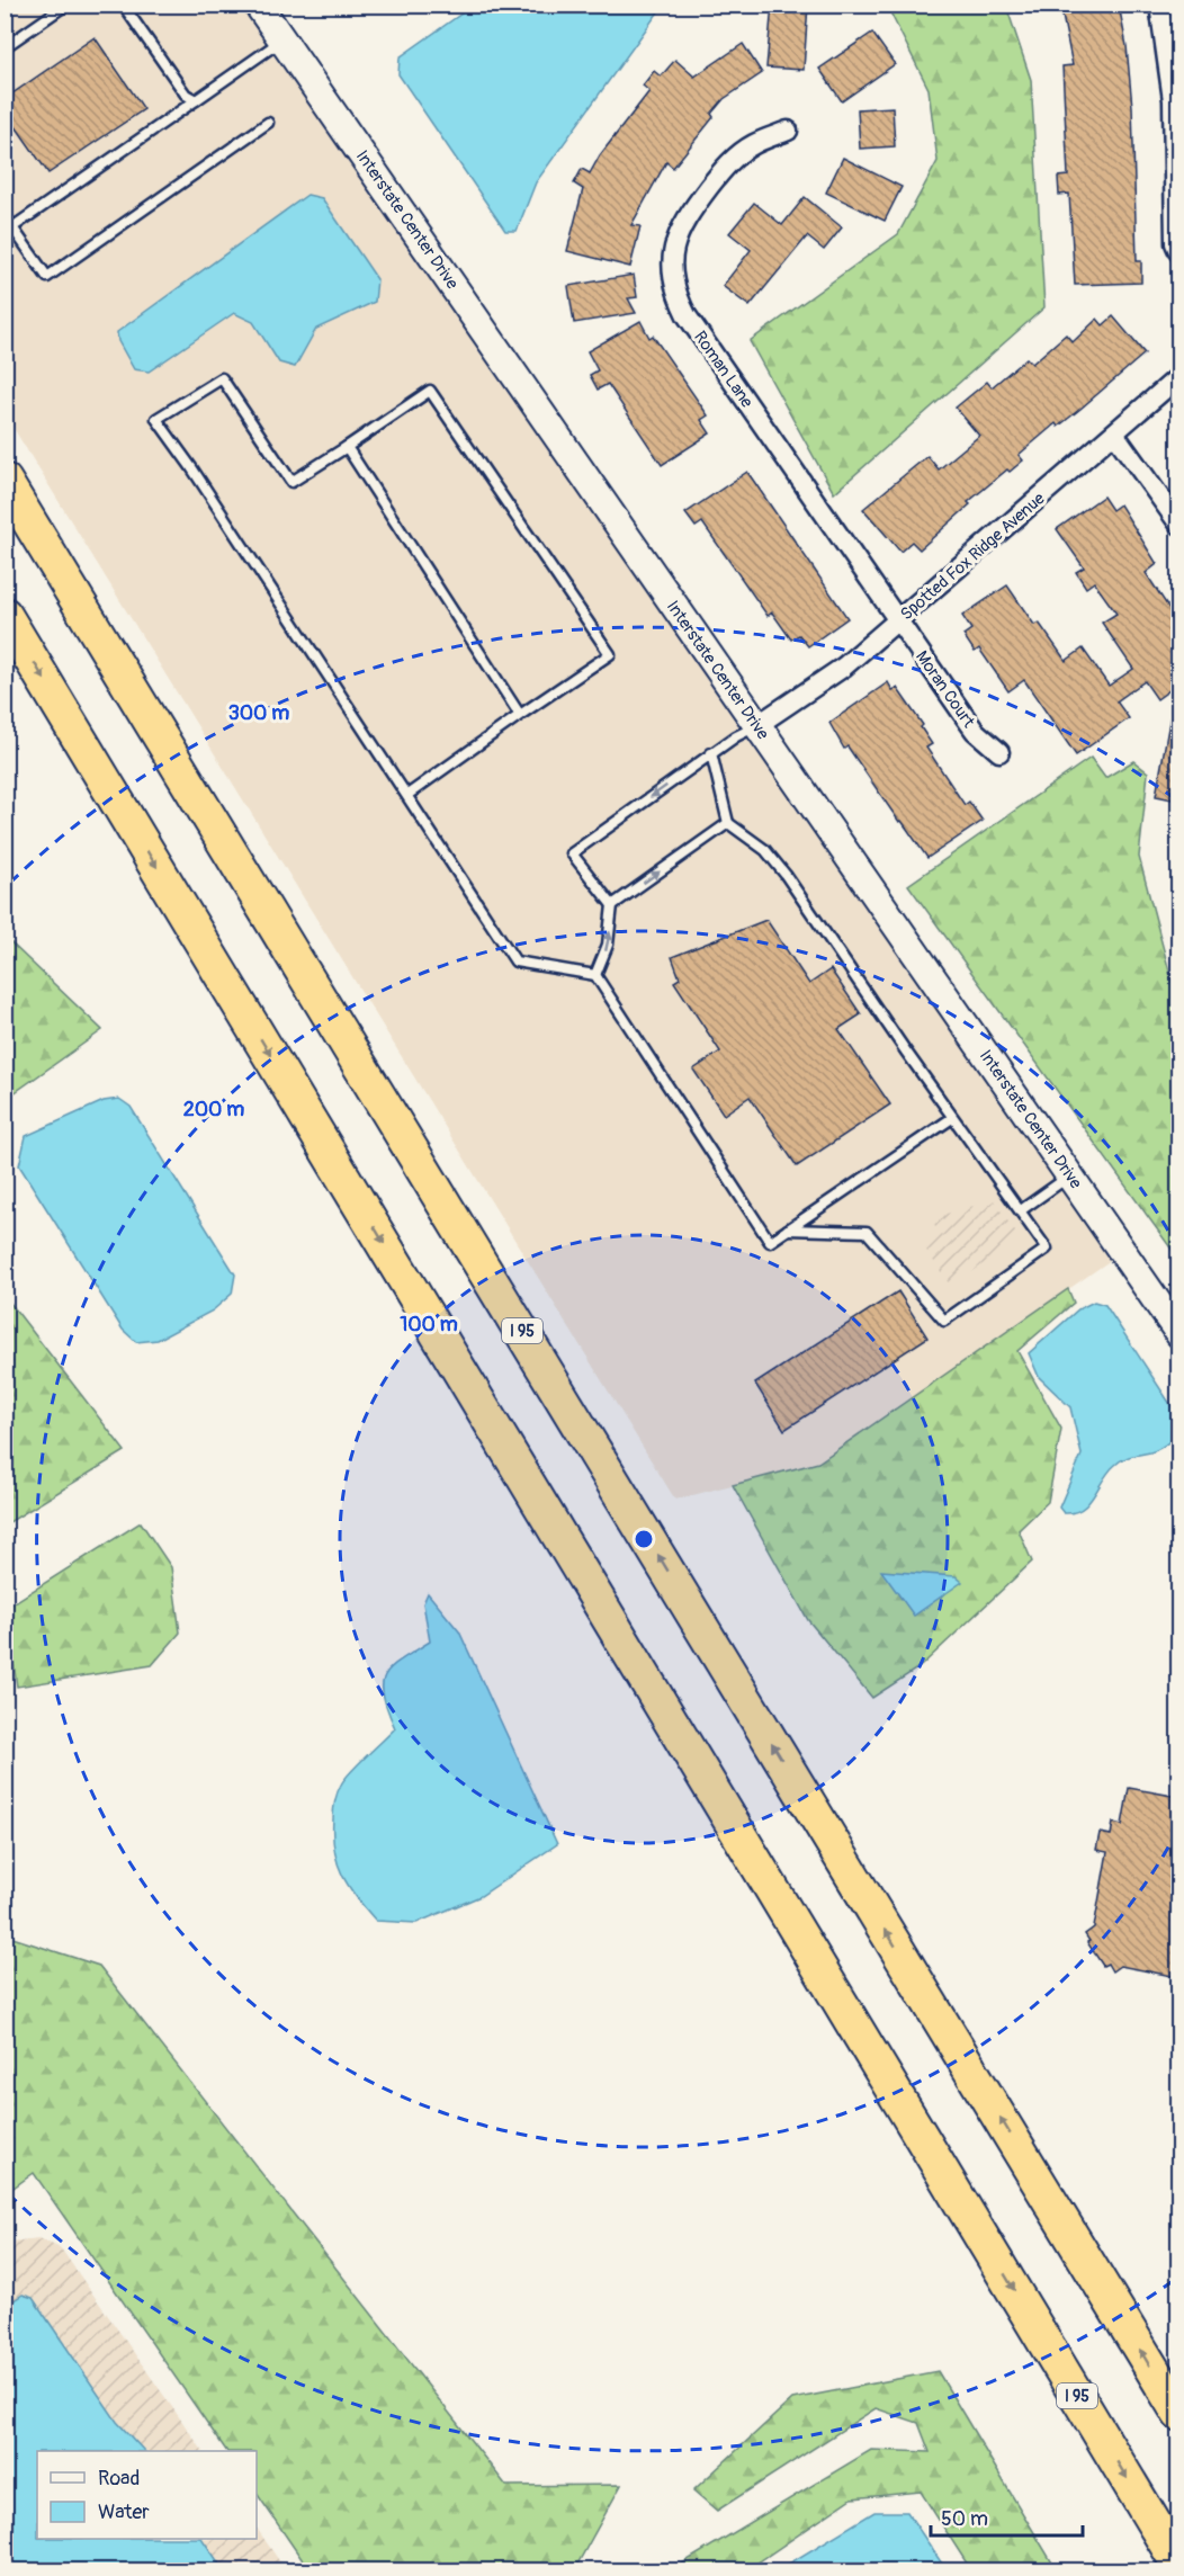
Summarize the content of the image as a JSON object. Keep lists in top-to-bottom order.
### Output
{
  "streets": {
    "highway": ["I 95"],
    "street": [
      "Interstate Center Drive",
      "Roman Lane",
      "Spotted Fox Ridge Avenue",
      "Moran Court"
    ]
  },
  "crossings": [
    ["Interstate Center Drive", "Spotted Fox Ridge Avenue"],
    ["Roman Lane", "Spotted Fox Ridge Avenue"],
    ["Roman Lane", "Moran Court"],
    ["Spotted Fox Ridge Avenue", "Moran Court"]
  ],
  "legend": ["Road", "Water"],
  "scale_bar": "50 m",
  "rings": ["300 m", "200 m", "100 m"]
}
